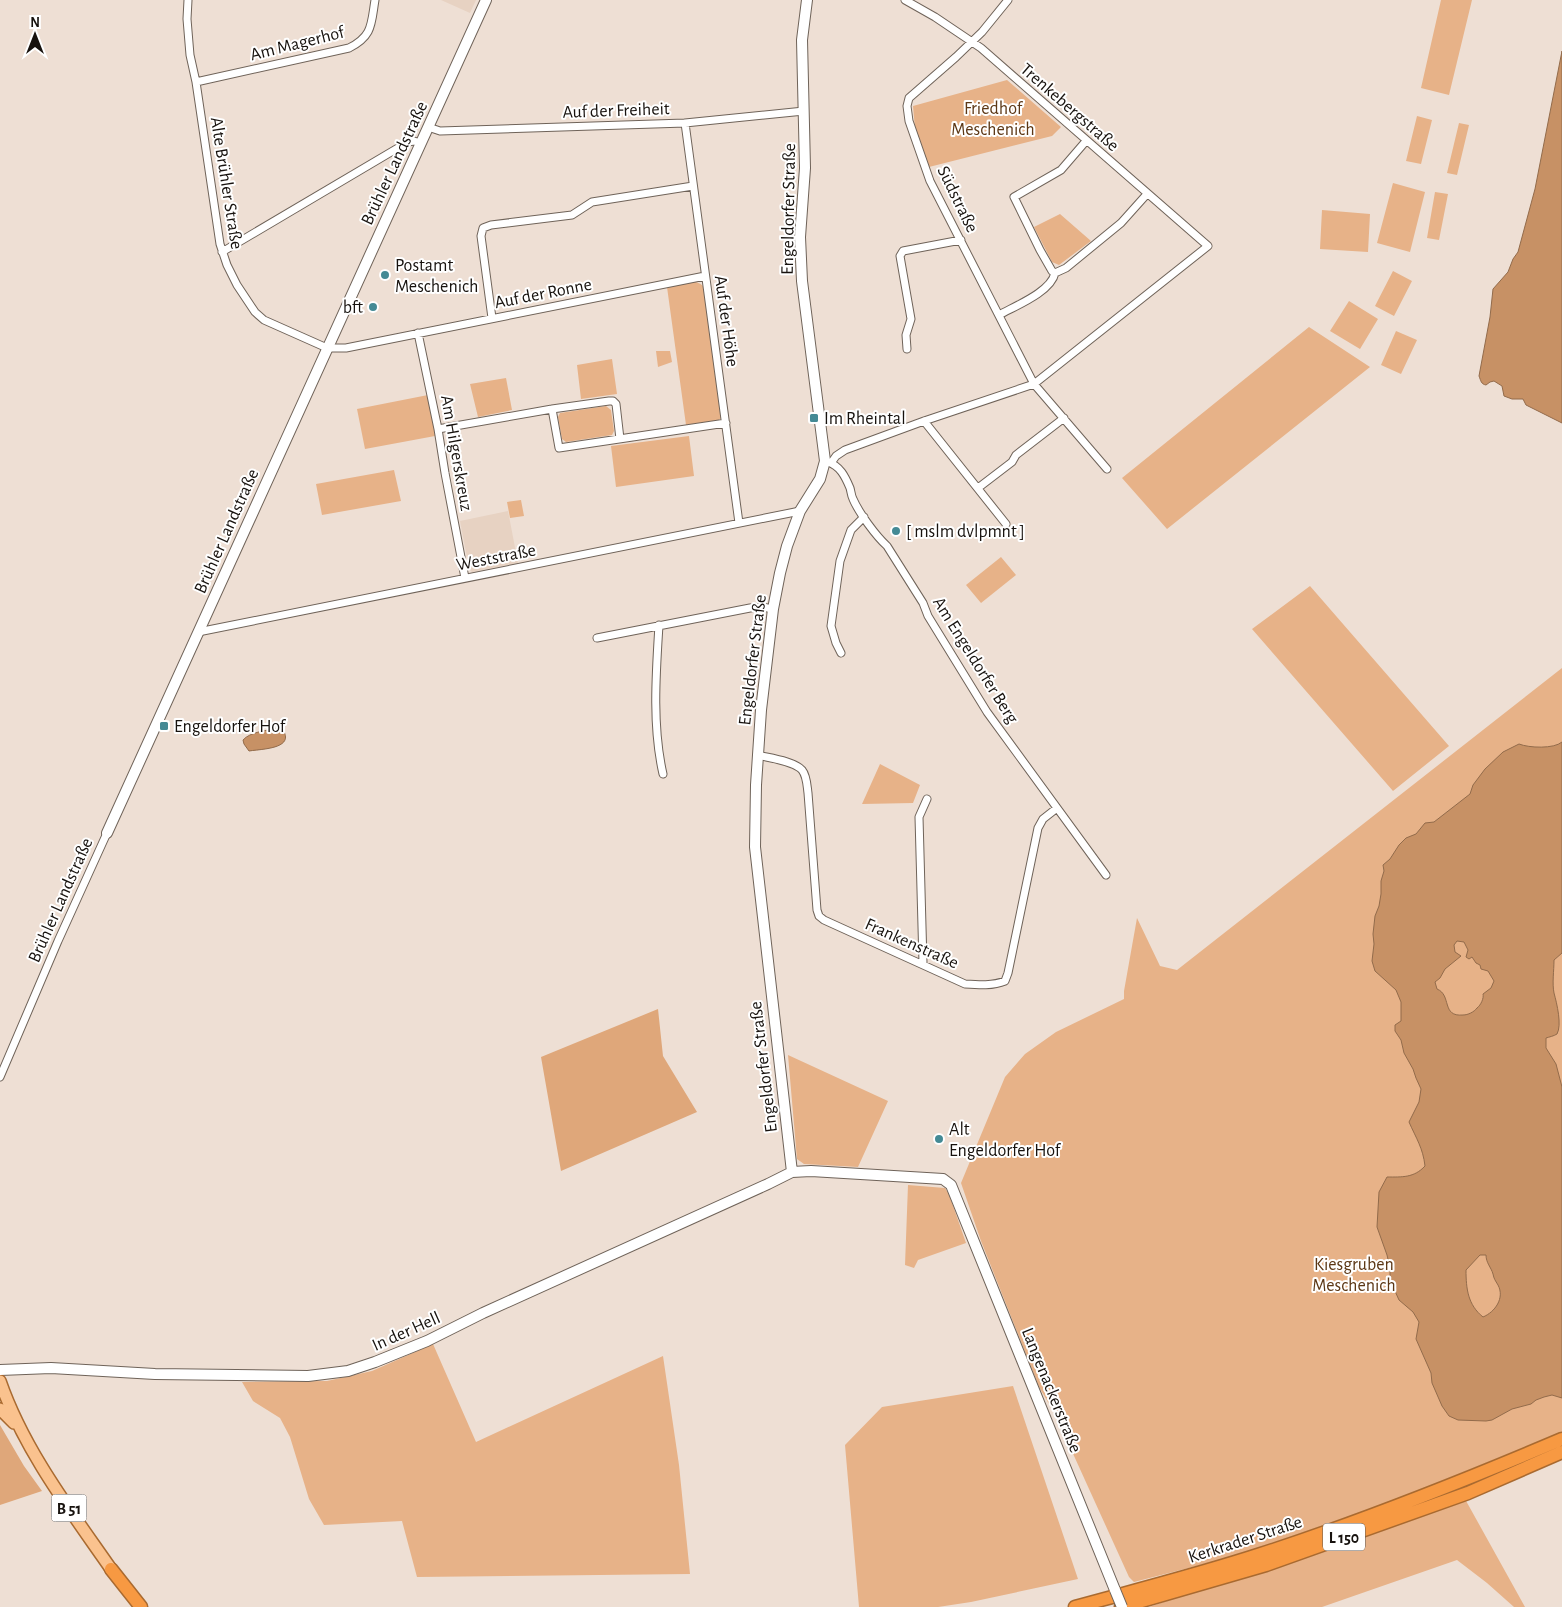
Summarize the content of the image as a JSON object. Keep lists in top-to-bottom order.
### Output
{
  "streets": {
    "highway": ["L 150", "Kerkrader Straße"],
    "main road": ["B 51"],
    "street": [
      "Am Magerhof",
      "Trenkebergstraße",
      "Auf der Freiheit",
      "Brühler Landstraße",
      "Alte Brühler Straße",
      "Südstraße",
      "Engeldorfer Straße",
      "Auf der Ronne",
      "Auf der Höhe",
      "Am Hilgerskreuz",
      "Weststraße",
      "Am Engeldorfer Berg",
      "Frankenstraße",
      "In der Hell",
      "Langenackerstraße"
    ]
  },
  "crossings": [
    ["Am Magerhof", "Alte Brühler Straße"],
    ["Trenkebergstraße", "Südstraße"],
    ["Auf der Freiheit", "Brühler Landstraße"],
    ["Auf der Freiheit", "Engeldorfer Straße"],
    ["Auf der Freiheit", "Auf der Höhe"],
    ["Brühler Landstraße", "Alte Brühler Straße"],
    ["Brühler Landstraße", "Auf der Ronne"],
    ["Brühler Landstraße", "Weststraße"],
    ["Alte Brühler Straße", "Auf der Ronne"],
    ["Engeldorfer Straße", "Weststraße"],
    ["Engeldorfer Straße", "Am Engeldorfer Berg"],
    ["Engeldorfer Straße", "Frankenstraße"],
    ["Engeldorfer Straße", "In der Hell"],
    ["Engeldorfer Straße", "Langenackerstraße"],
    ["Auf der Ronne", "Auf der Höhe"],
    ["Auf der Ronne", "Am Hilgerskreuz"],
    ["Auf der Höhe", "Weststraße"],
    ["Am Hilgerskreuz", "Weststraße"],
    ["Am Engeldorfer Berg", "Frankenstraße"],
    ["In der Hell", "Langenackerstraße"],
    ["Langenackerstraße", "Kerkrader Straße"]
  ],
  "parks": ["Friedhof Meschenich", "Kiesgruben Meschenich"],
  "places": {
    "other": [
      "Postamt Meschenich",
      "bft",
      "[ mslm dvlpmnt ]",
      "Alt Engeldorfer Hof"
    ],
    "transit": ["Im Rheintal", "Engeldorfer Hof"]
  },
  "north": "top"
}
